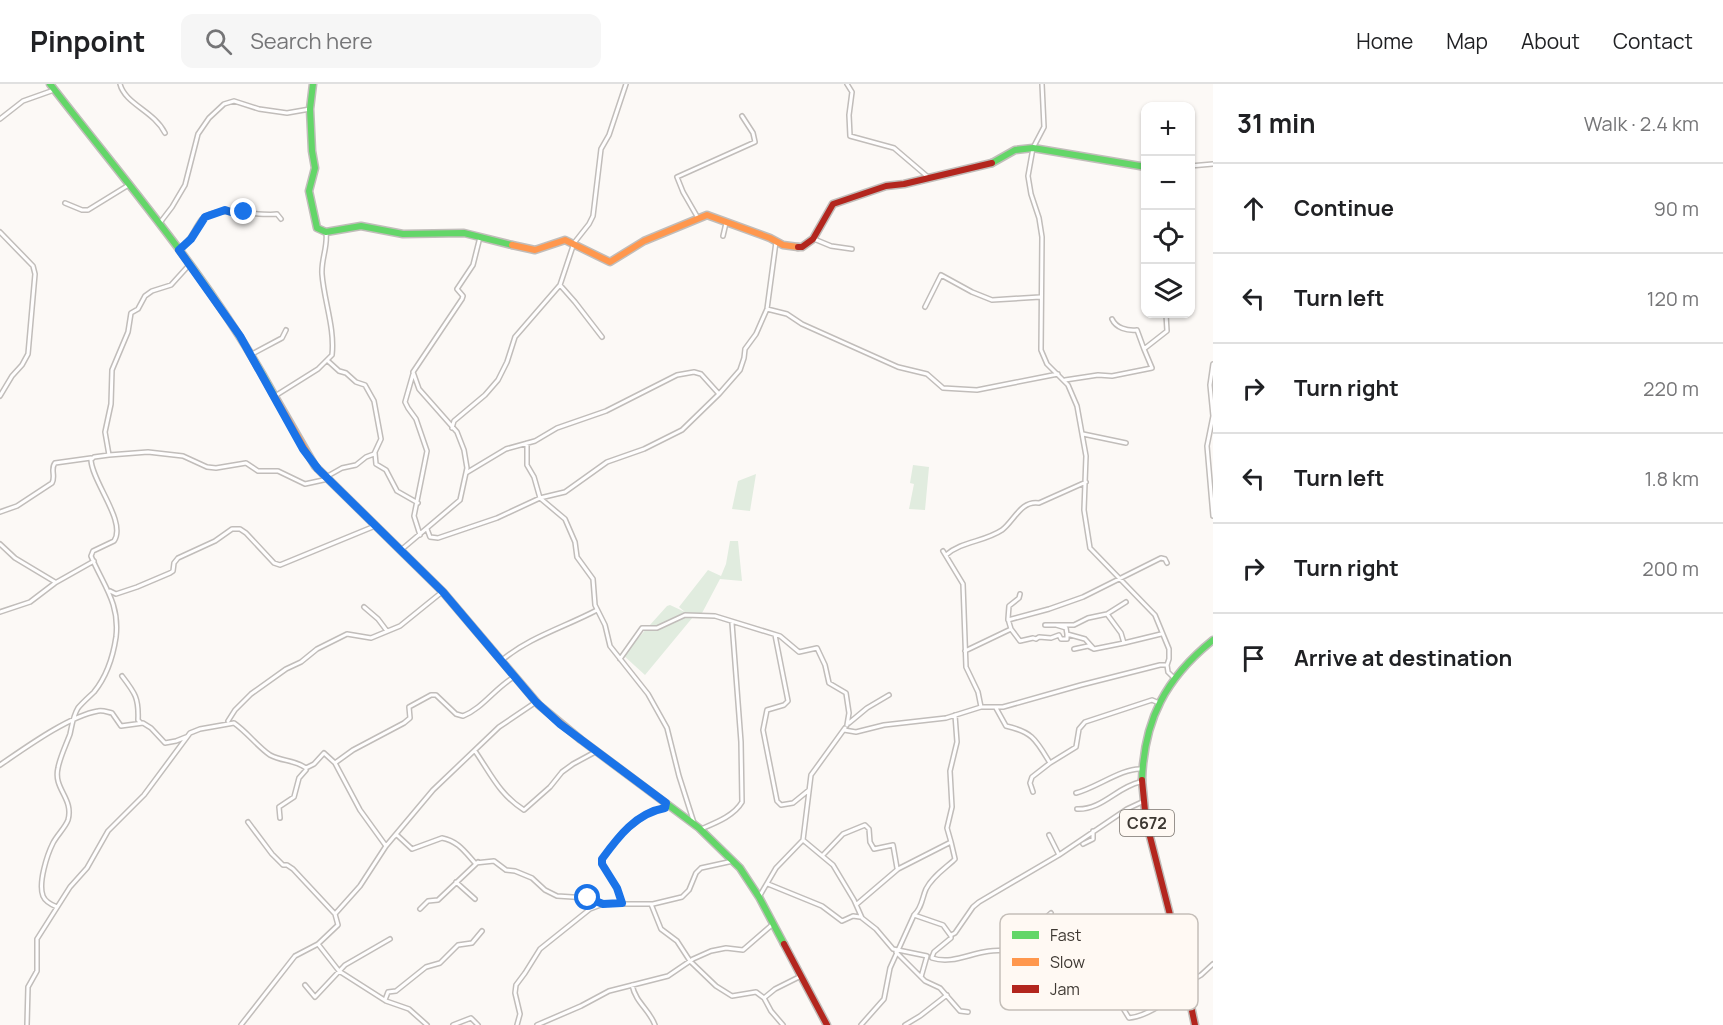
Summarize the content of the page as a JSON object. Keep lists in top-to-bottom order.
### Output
{
  "streets": {
    "street": ["C672"]
  },
  "legend": ["Fast", "Slow", "Jam"],
  "page": {
    "header": "Pinpoint",
    "search": "Search here",
    "nav": [
      "Home",
      "Map",
      "About",
      "Contact"
    ],
    "heading": ["31 min", "Walk · 2.4 km"],
    "map_buttons": ["+", "−"],
    "list": [
      ["Continue", "90 m"],
      ["Turn left", "120 m"],
      ["Turn right", "220 m"],
      ["Turn left", "1.8 km"],
      ["Turn right", "200 m"],
      "Arrive at destination"
    ]
  }
}
